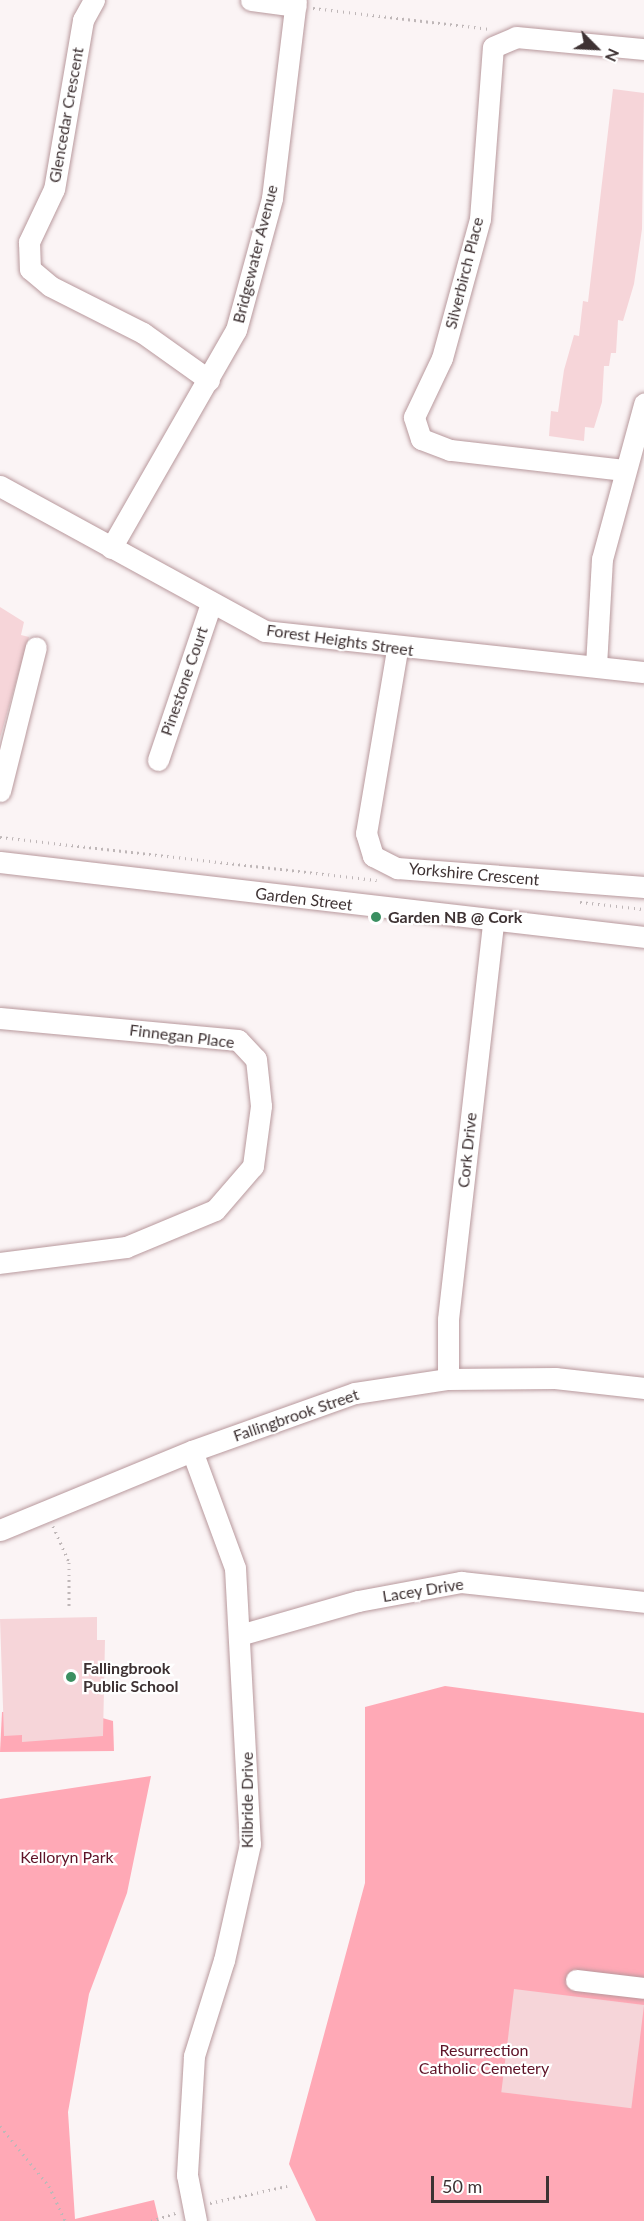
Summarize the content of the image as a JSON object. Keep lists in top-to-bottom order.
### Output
{
  "streets": {
    "street": [
      "Glencedar Crescent",
      "Bridgewater Avenue",
      "Silverbirch Place",
      "Forest Heights Street",
      "Pinestone Court",
      "Yorkshire Crescent",
      "Garden Street",
      "Finnegan Place",
      "Cork Drive",
      "Fallingbrook Street",
      "Lacey Drive",
      "Kilbride Drive"
    ]
  },
  "crossings": [
    ["Glencedar Crescent", "Bridgewater Avenue"],
    ["Bridgewater Avenue", "Forest Heights Street"],
    ["Forest Heights Street", "Pinestone Court"],
    ["Forest Heights Street", "Yorkshire Crescent"],
    ["Garden Street", "Cork Drive"],
    ["Cork Drive", "Fallingbrook Street"],
    ["Fallingbrook Street", "Kilbride Drive"],
    ["Lacey Drive", "Kilbride Drive"]
  ],
  "parks": ["Kelloryn Park", "Resurrection Catholic Cemetery"],
  "places": ["Garden NB @ Cork", "Fallingbrook Public School"],
  "scale_bar": "50 m",
  "north": "bottom right"
}
